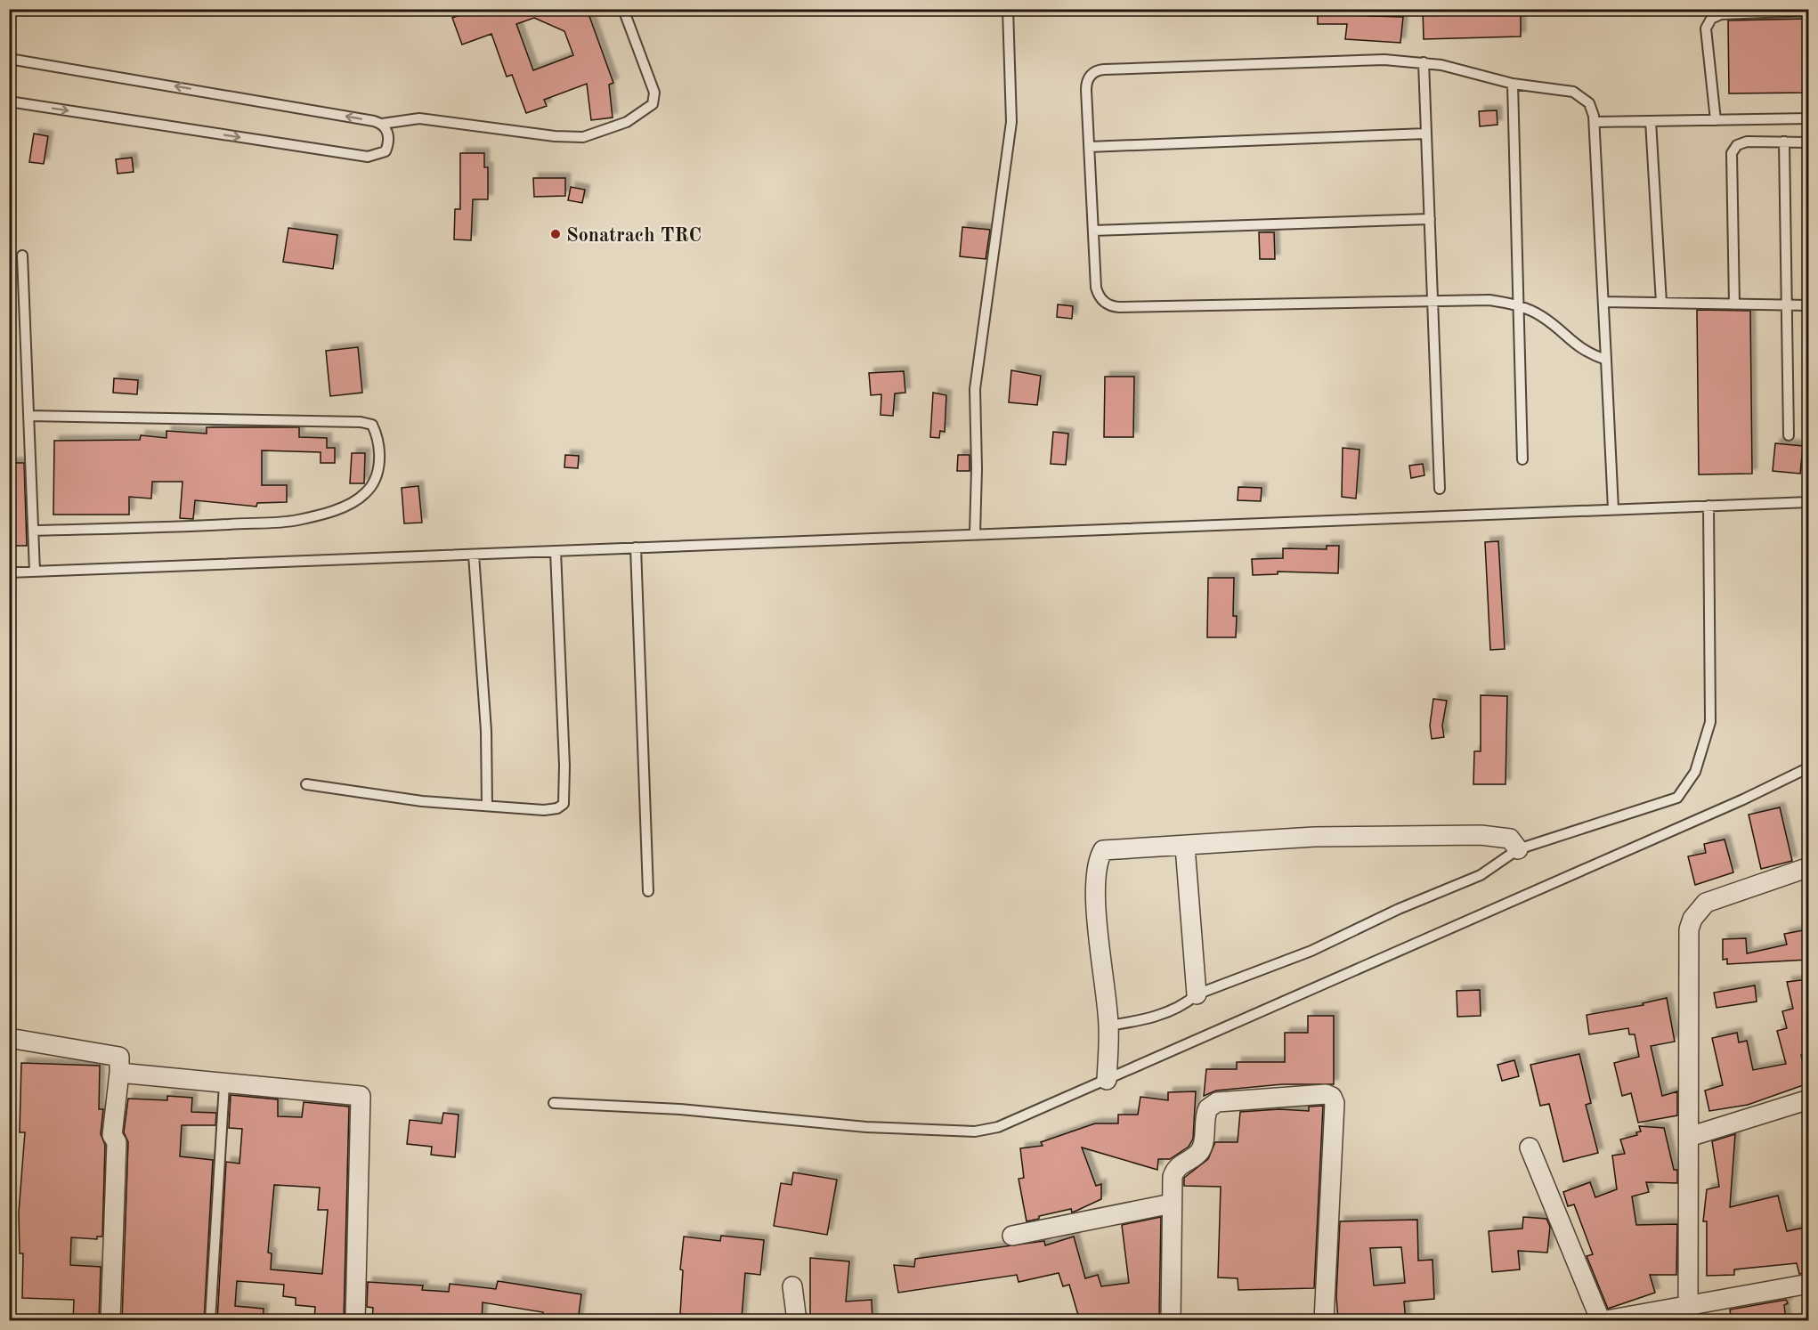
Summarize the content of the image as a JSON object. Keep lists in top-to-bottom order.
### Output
{
  "places": ["Sonatrach TRC"]
}
